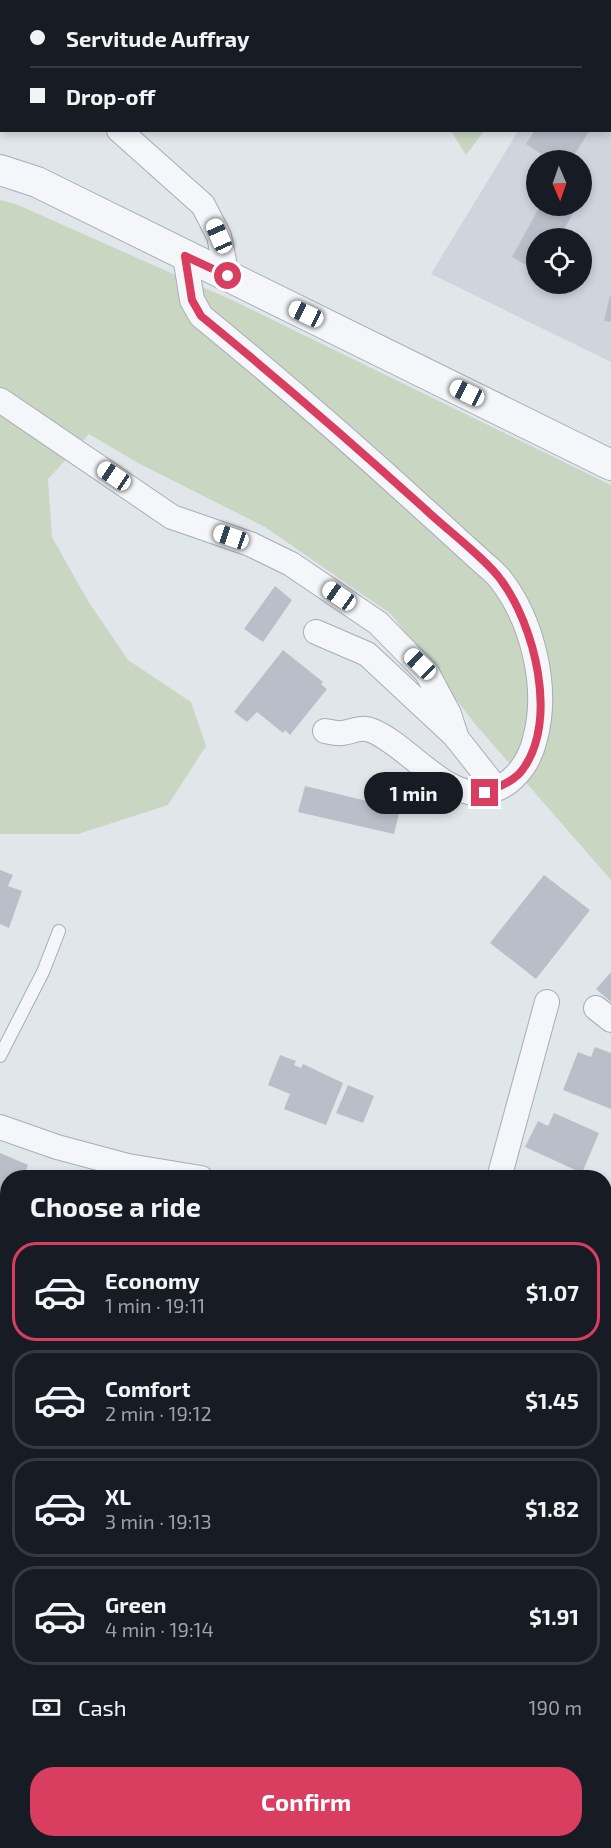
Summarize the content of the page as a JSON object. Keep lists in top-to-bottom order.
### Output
{
  "north": "bottom",
  "page": {
    "banner": ["Servitude Auffray", "Drop-off"],
    "bubble": "1 min",
    "heading": "Choose a ride",
    "list": [
      {
        "name": "Economy",
        "note": "1 min · 19:11",
        "value": "$1.07"
      },
      {
        "name": "Comfort",
        "note": "2 min · 19:12",
        "value": "$1.45"
      },
      {
        "name": "XL",
        "note": "3 min · 19:13",
        "value": "$1.82"
      },
      {
        "name": "Green",
        "note": "4 min · 19:14",
        "value": "$1.91"
      }
    ],
    "pay": ["Cash", "190 m"],
    "buttons": "Confirm"
  }
}
